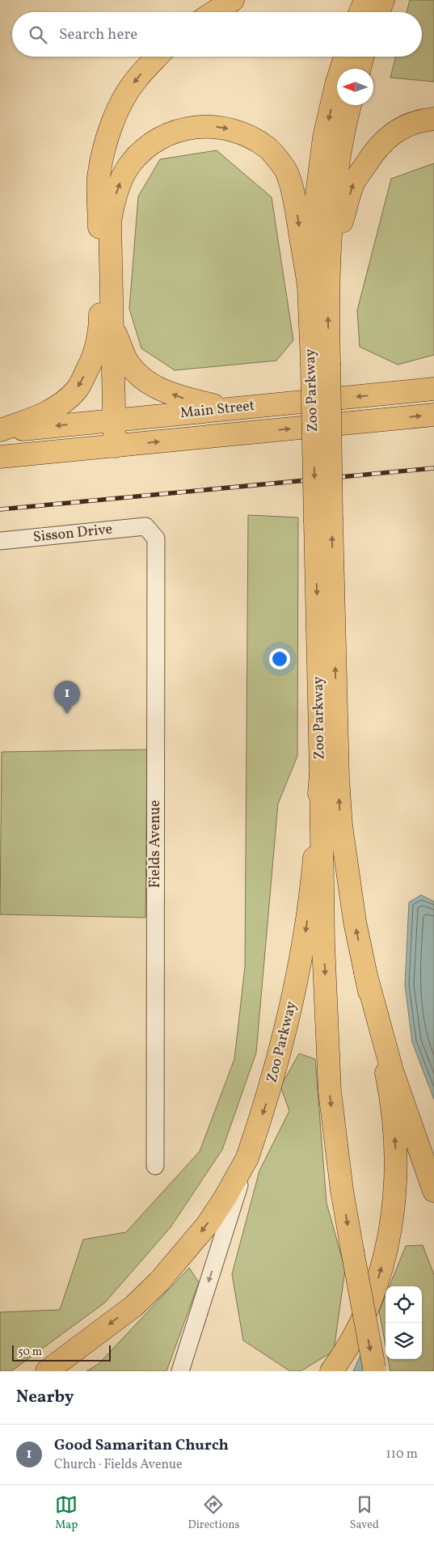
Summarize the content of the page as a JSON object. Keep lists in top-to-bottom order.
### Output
{
  "streets": {
    "main road": ["Zoo Parkway", "Main Street"],
    "street": ["Sisson Drive", "Fields Avenue"]
  },
  "crossings": [
    ["Sisson Drive", "Fields Avenue"]
  ],
  "scale_bar": "50 m",
  "north": "left",
  "page": {
    "search": "Search here",
    "pins": "1",
    "scale": "50 m",
    "heading": "Nearby",
    "list": [
      {
        "mark": "1",
        "name": "Good Samaritan Church",
        "note": "Church · Fields Avenue",
        "value": "110 m"
      }
    ],
    "nav": ["Map", "Directions", "Saved"]
  }
}
